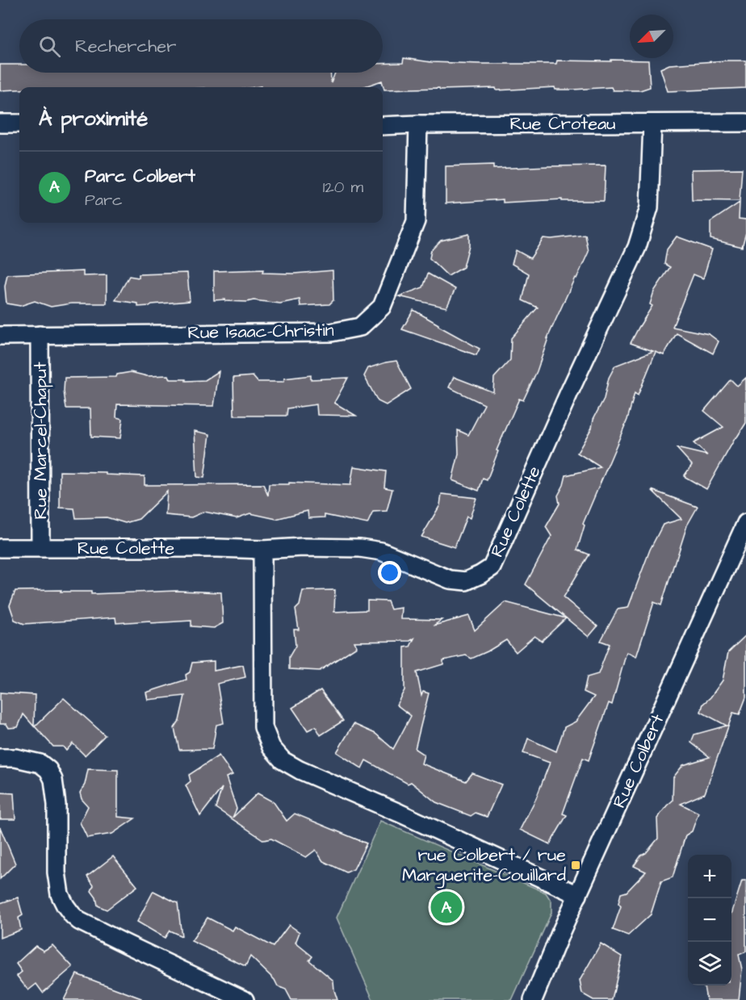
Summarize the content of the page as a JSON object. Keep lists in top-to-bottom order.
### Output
{
  "streets": {
    "street": [
      "Rue Croteau",
      "Rue Isaac-Christin",
      "Rue Marcel-Chaput",
      "Rue Colette",
      "Rue Colbert"
    ]
  },
  "crossings": [
    ["Rue Croteau", "Rue Isaac-Christin"],
    ["Rue Croteau", "Rue Colette"],
    ["Rue Isaac-Christin", "Rue Marcel-Chaput"],
    ["Rue Marcel-Chaput", "Rue Colette"]
  ],
  "places": {
    "transit": ["rue Colbert / rue Marguerite-Couillard"]
  },
  "north": "bottom left",
  "page": {
    "search": "Rechercher",
    "heading": "À proximité",
    "list": [
      {
        "mark": "A",
        "name": "Parc Colbert",
        "note": "Parc",
        "value": "120 m"
      }
    ],
    "map_buttons": ["+", "−"],
    "pins": "A"
  }
}
